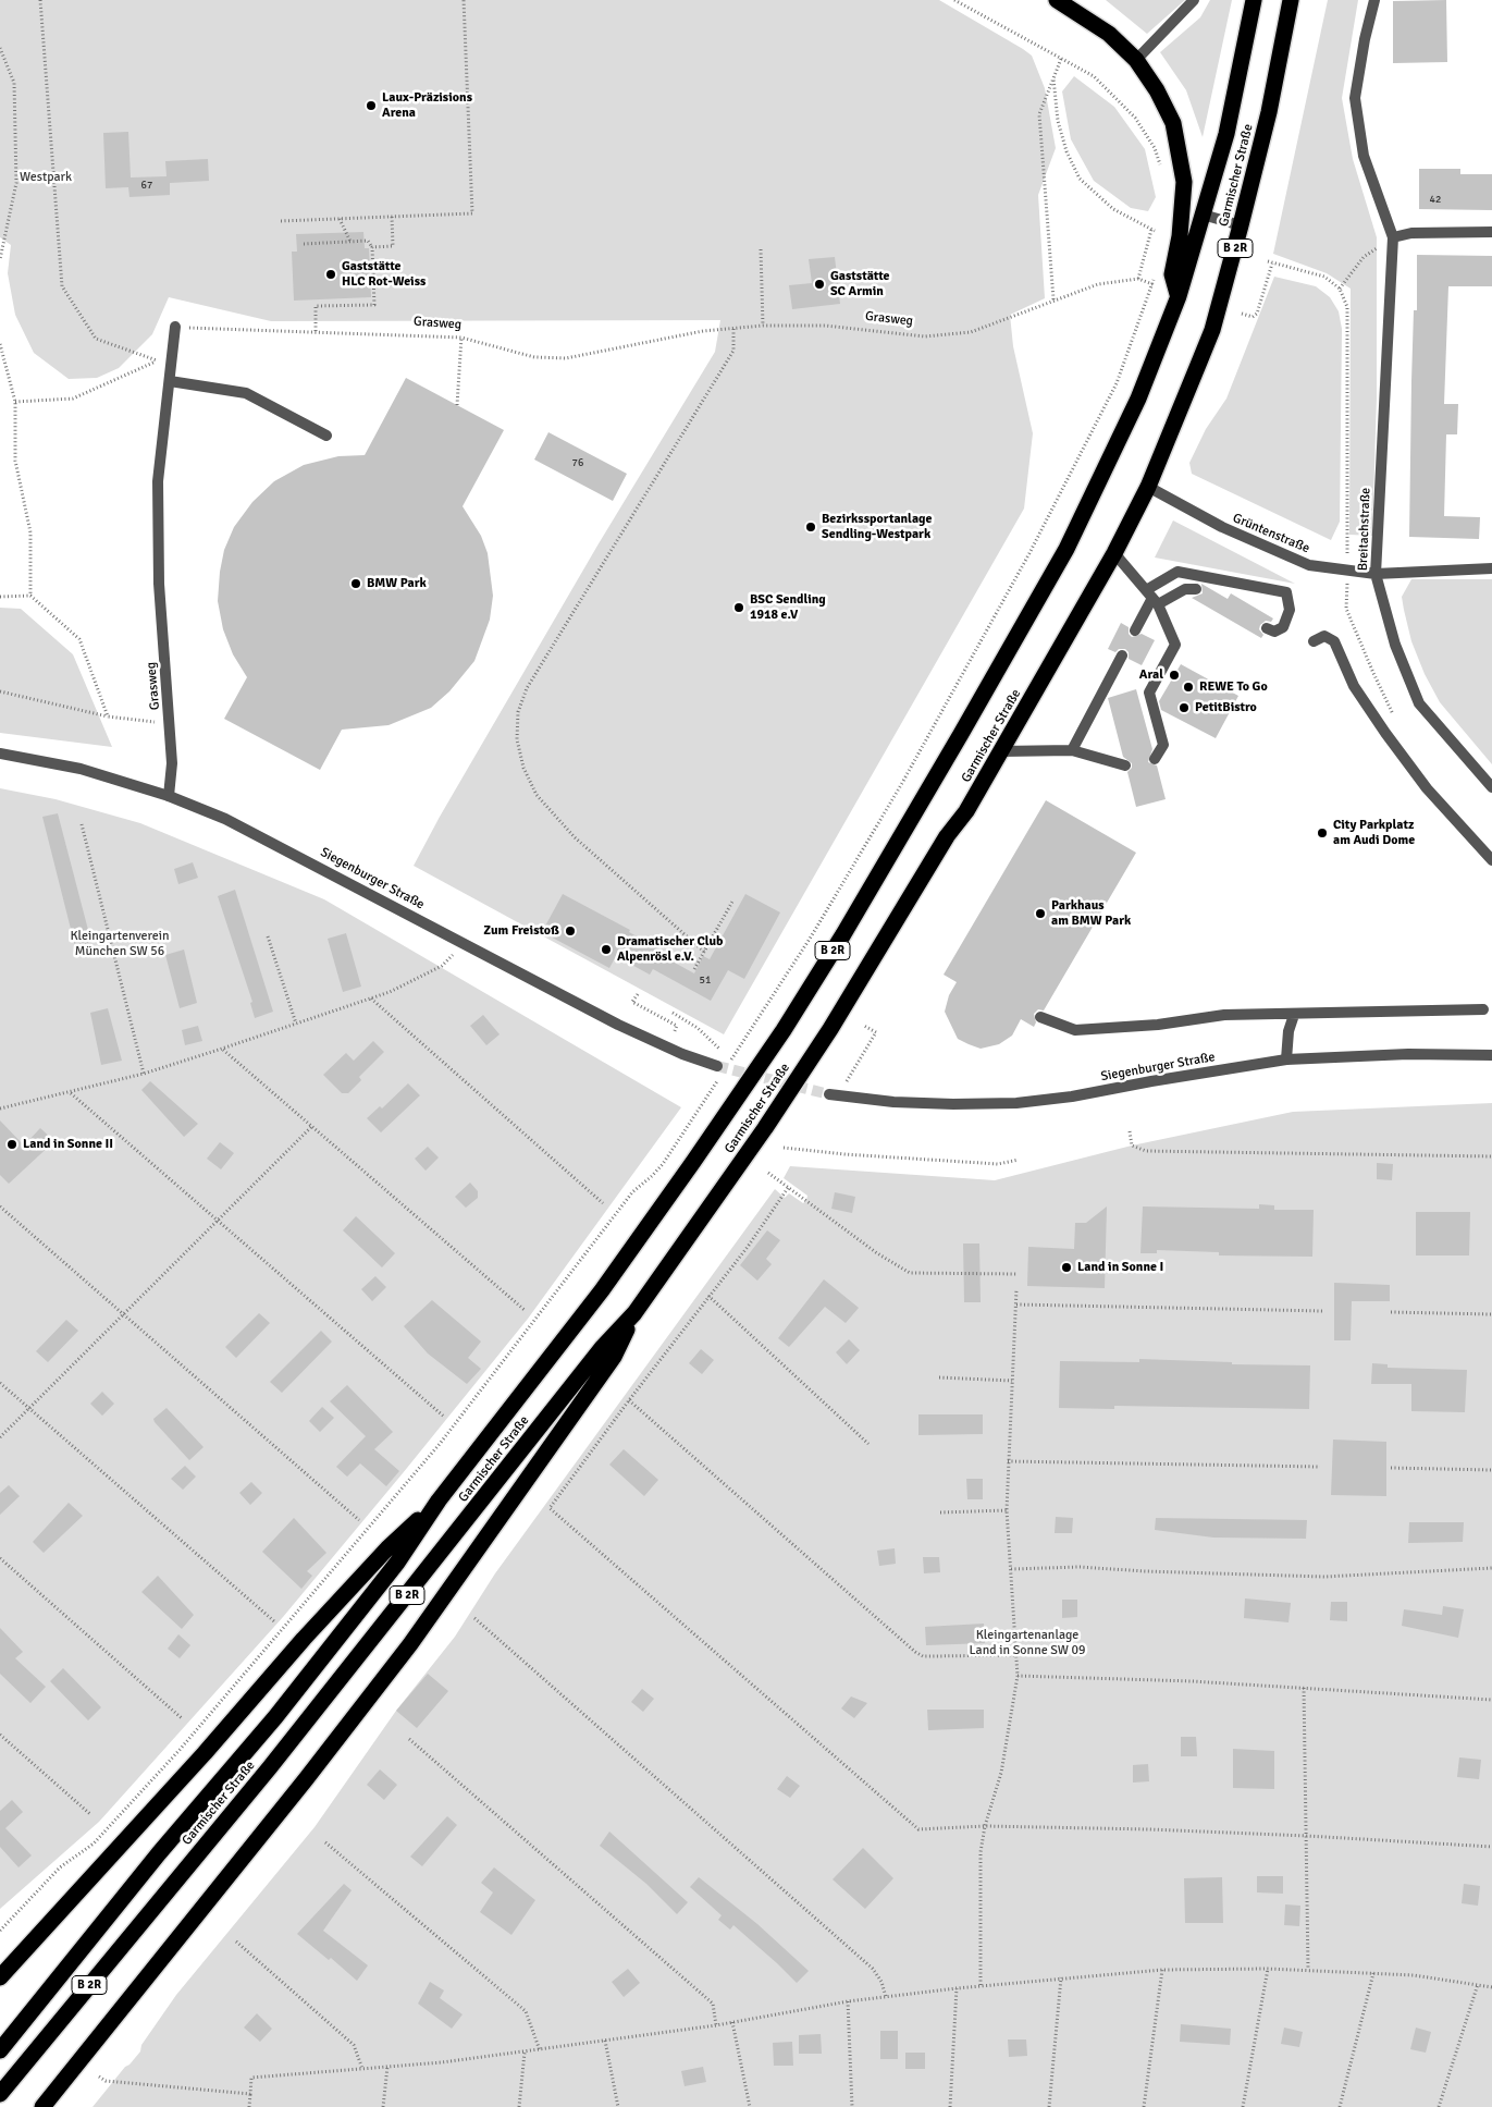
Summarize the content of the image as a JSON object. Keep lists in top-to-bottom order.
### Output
{
  "streets": {
    "highway": ["Garmischer Straße", "B 2R"],
    "street": [
      "Grasweg",
      "Breitachstraße",
      "Grüntenstraße",
      "Siegenburger Straße"
    ]
  },
  "crossings": [
    ["Garmischer Straße", "Grüntenstraße"],
    ["Grasweg", "Siegenburger Straße"],
    ["Breitachstraße", "Grüntenstraße"]
  ],
  "parks": ["Westpark", "Kleingartenverein München SW 56", "Kleingartenanlage Land in Sonne SW 09"],
  "places": [
    "Laux-Präzisions Arena",
    "Gaststätte HLC Rot-Weiss",
    "Gaststätte SC Armin",
    "Bezirkssportanlage Sendling-Westpark",
    "BMW Park",
    "BSC Sendling 1918 e.V",
    "Aral",
    "REWE To Go",
    "PetitBistro",
    "City Parkplatz am Audi Dome",
    "Parkhaus am BMW Park",
    "Zum Freistoß",
    "Dramatischer Club Alpenrösl e.V.",
    "Land in Sonne II",
    "Land in Sonne I"
  ],
  "house_numbers": [
    "67",
    "42",
    "76",
    "51"
  ]
}
